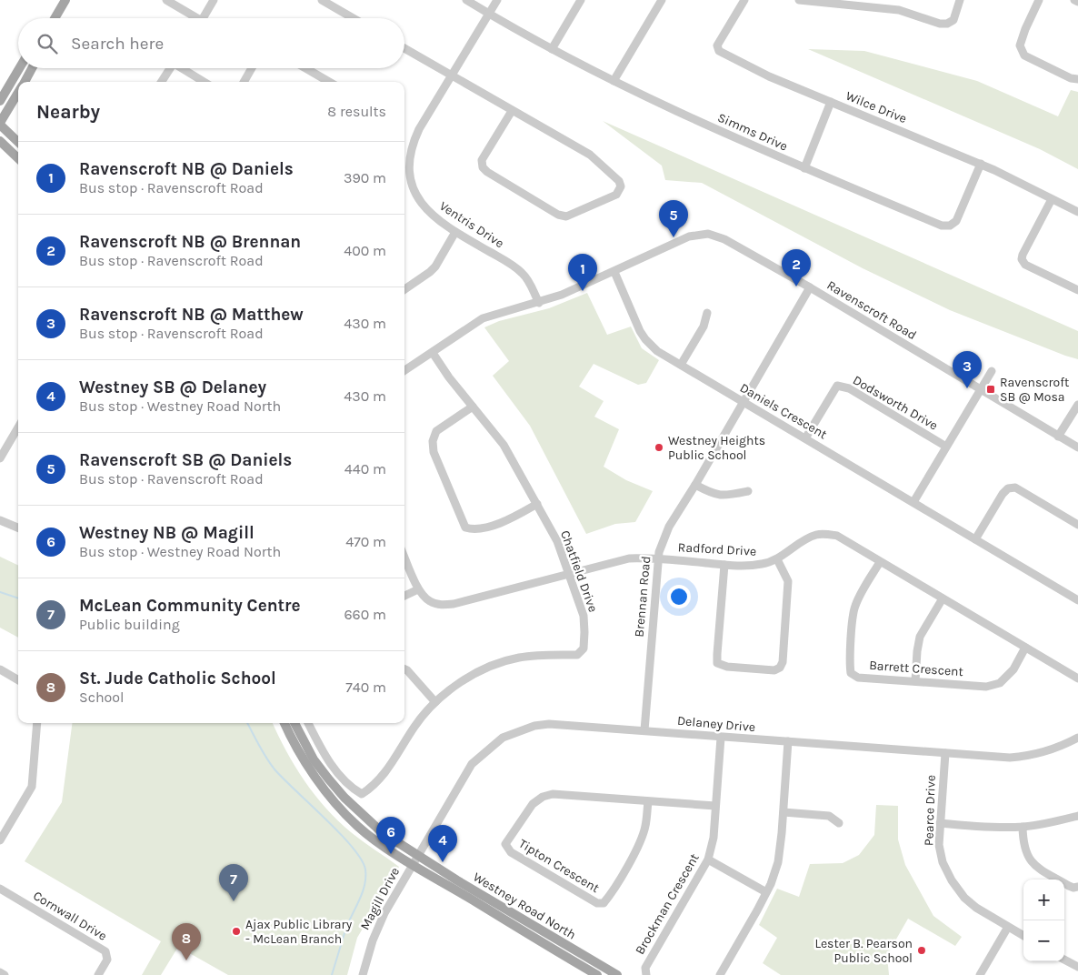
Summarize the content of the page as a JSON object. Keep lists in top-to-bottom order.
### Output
{
  "streets": {
    "main road": ["Westney Road North"],
    "street": [
      "Wilce Drive",
      "Simms Drive",
      "Ventris Drive",
      "Ravenscroft Road",
      "Dodsworth Drive",
      "Daniels Crescent",
      "Radford Drive",
      "Chatfield Drive",
      "Brennan Road",
      "Barrett Crescent",
      "Delaney Drive",
      "Pearce Drive",
      "Tipton Crescent",
      "Magill Drive",
      "Brockman Crescent",
      "Cornwall Drive"
    ]
  },
  "crossings": [
    ["Wilce Drive", "Simms Drive"],
    ["Simms Drive", "Ventris Drive"],
    ["Ventris Drive", "Ravenscroft Road"],
    ["Ravenscroft Road", "Daniels Crescent"],
    ["Ravenscroft Road", "Chatfield Drive"],
    ["Ravenscroft Road", "Brennan Road"],
    ["Dodsworth Drive", "Daniels Crescent"],
    ["Daniels Crescent", "Brennan Road"],
    ["Radford Drive", "Chatfield Drive"],
    ["Radford Drive", "Brennan Road"],
    ["Radford Drive", "Barrett Crescent"],
    ["Brennan Road", "Delaney Drive"],
    ["Delaney Drive", "Pearce Drive"],
    ["Delaney Drive", "Magill Drive"],
    ["Delaney Drive", "Brockman Crescent"],
    ["Delaney Drive", "Westney Road North"],
    ["Tipton Crescent", "Brockman Crescent"],
    ["Magill Drive", "Westney Road North"]
  ],
  "places": {
    "transit": ["Ravenscroft SB @ Mosa"],
    "other": ["Westney Heights Public School", "Ajax Public Library - McLean Branch", "Lester B. Pearson Public School"]
  },
  "page": {
    "search": "Search here",
    "heading": ["Nearby", "8 results"],
    "list": [
      {
        "mark": "1",
        "name": "Ravenscroft NB @ Daniels",
        "note": "Bus stop · Ravenscroft Road",
        "value": "390 m"
      },
      {
        "mark": "2",
        "name": "Ravenscroft NB @ Brennan",
        "note": "Bus stop · Ravenscroft Road",
        "value": "400 m"
      },
      {
        "mark": "3",
        "name": "Ravenscroft NB @ Matthew",
        "note": "Bus stop · Ravenscroft Road",
        "value": "430 m"
      },
      {
        "mark": "4",
        "name": "Westney SB @ Delaney",
        "note": "Bus stop · Westney Road North",
        "value": "430 m"
      },
      {
        "mark": "5",
        "name": "Ravenscroft SB @ Daniels",
        "note": "Bus stop · Ravenscroft Road",
        "value": "440 m"
      },
      {
        "mark": "6",
        "name": "Westney NB @ Magill",
        "note": "Bus stop · Westney Road North",
        "value": "470 m"
      },
      {
        "mark": "7",
        "name": "McLean Community Centre",
        "note": "Public building",
        "value": "660 m"
      },
      {
        "mark": "8",
        "name": "St. Jude Catholic School",
        "note": "School",
        "value": "740 m"
      }
    ],
    "pins": [
      "5",
      "2",
      "1",
      "3",
      "6",
      "4",
      "7",
      "8"
    ],
    "map_buttons": ["+", "−"]
  }
}
